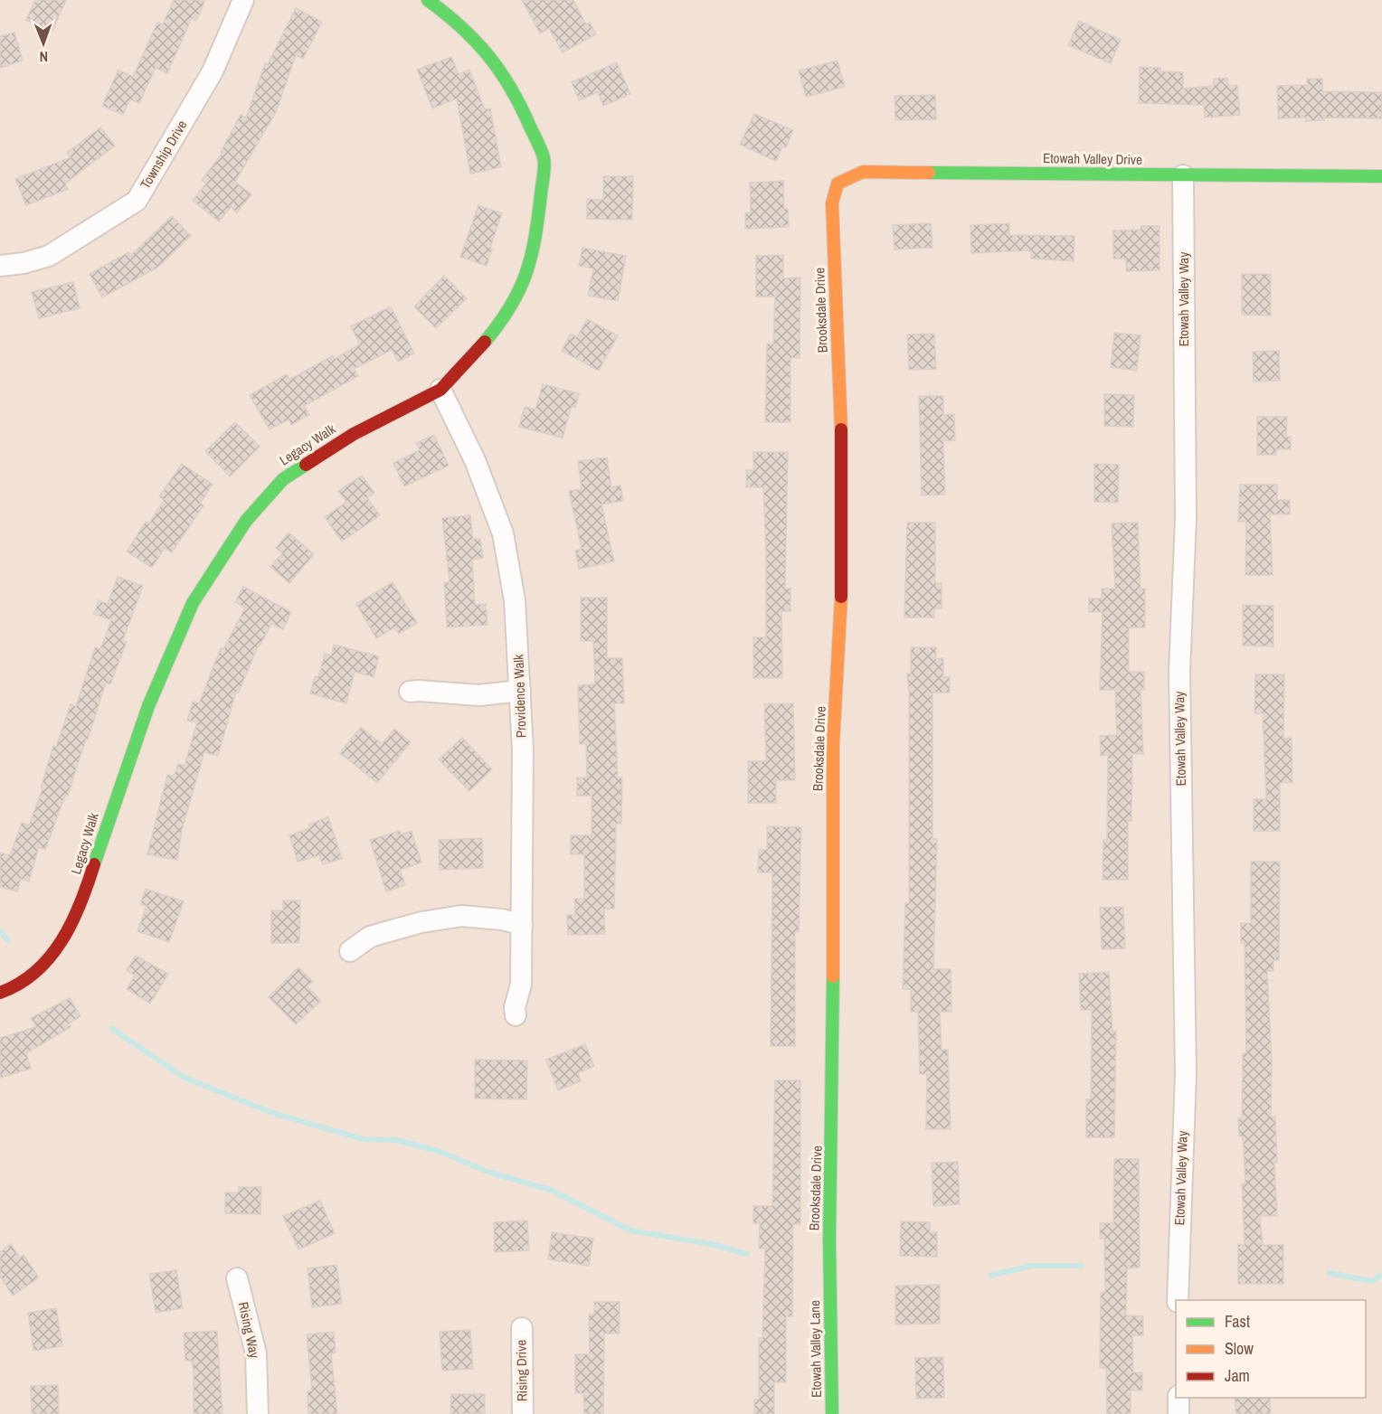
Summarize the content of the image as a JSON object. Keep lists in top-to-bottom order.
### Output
{
  "streets": {
    "street": [
      "Township Drive",
      "Etowah Valley Drive",
      "Etowah Valley Way",
      "Brooksdale Drive",
      "Legacy Walk",
      "Providence Walk",
      "Rising Way",
      "Etowah Valley Lane",
      "Rising Drive"
    ]
  },
  "crossings": [
    ["Etowah Valley Drive", "Etowah Valley Way"],
    ["Etowah Valley Drive", "Brooksdale Drive"],
    ["Brooksdale Drive", "Etowah Valley Lane"],
    ["Legacy Walk", "Providence Walk"]
  ],
  "legend": ["Fast", "Slow", "Jam"],
  "north": "bottom"
}
